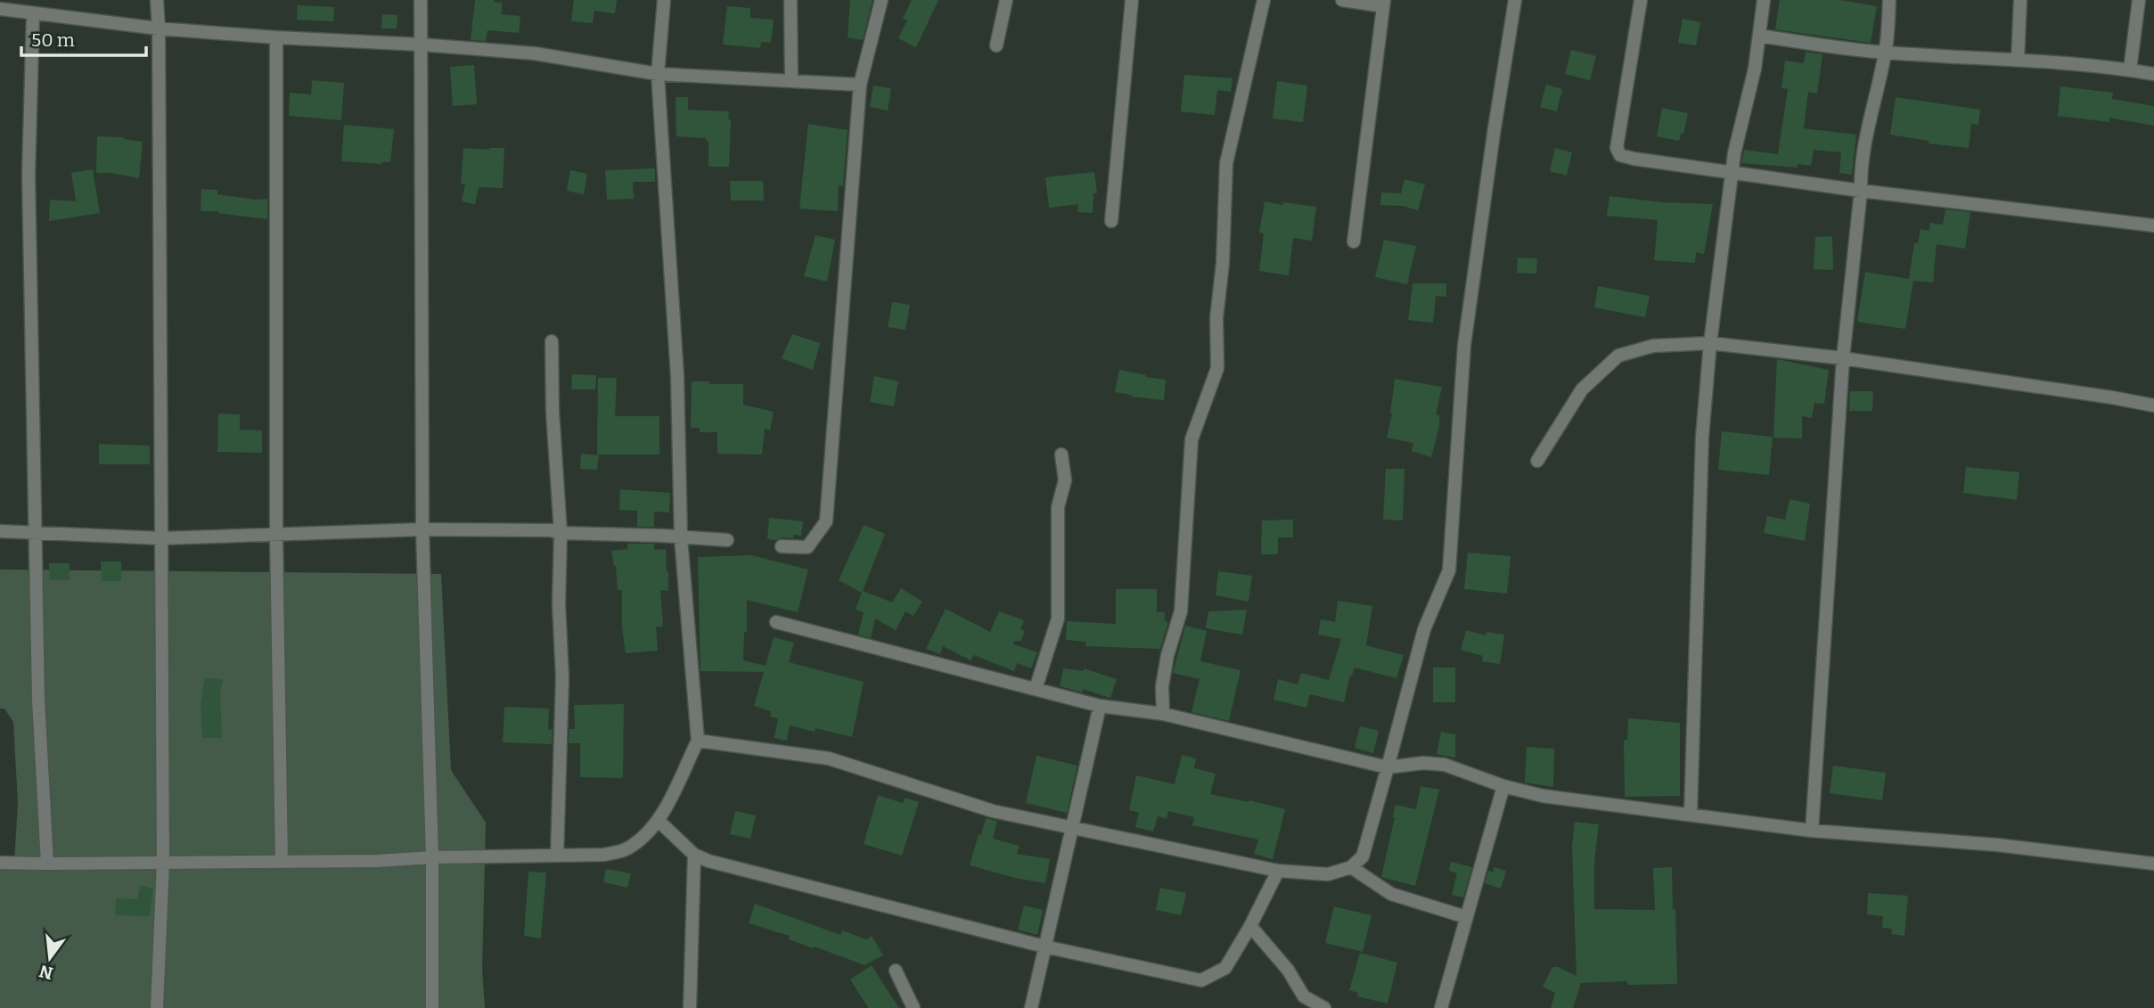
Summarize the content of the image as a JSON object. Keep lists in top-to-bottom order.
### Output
{
  "scale_bar": "50 m",
  "north": "bottom"
}
